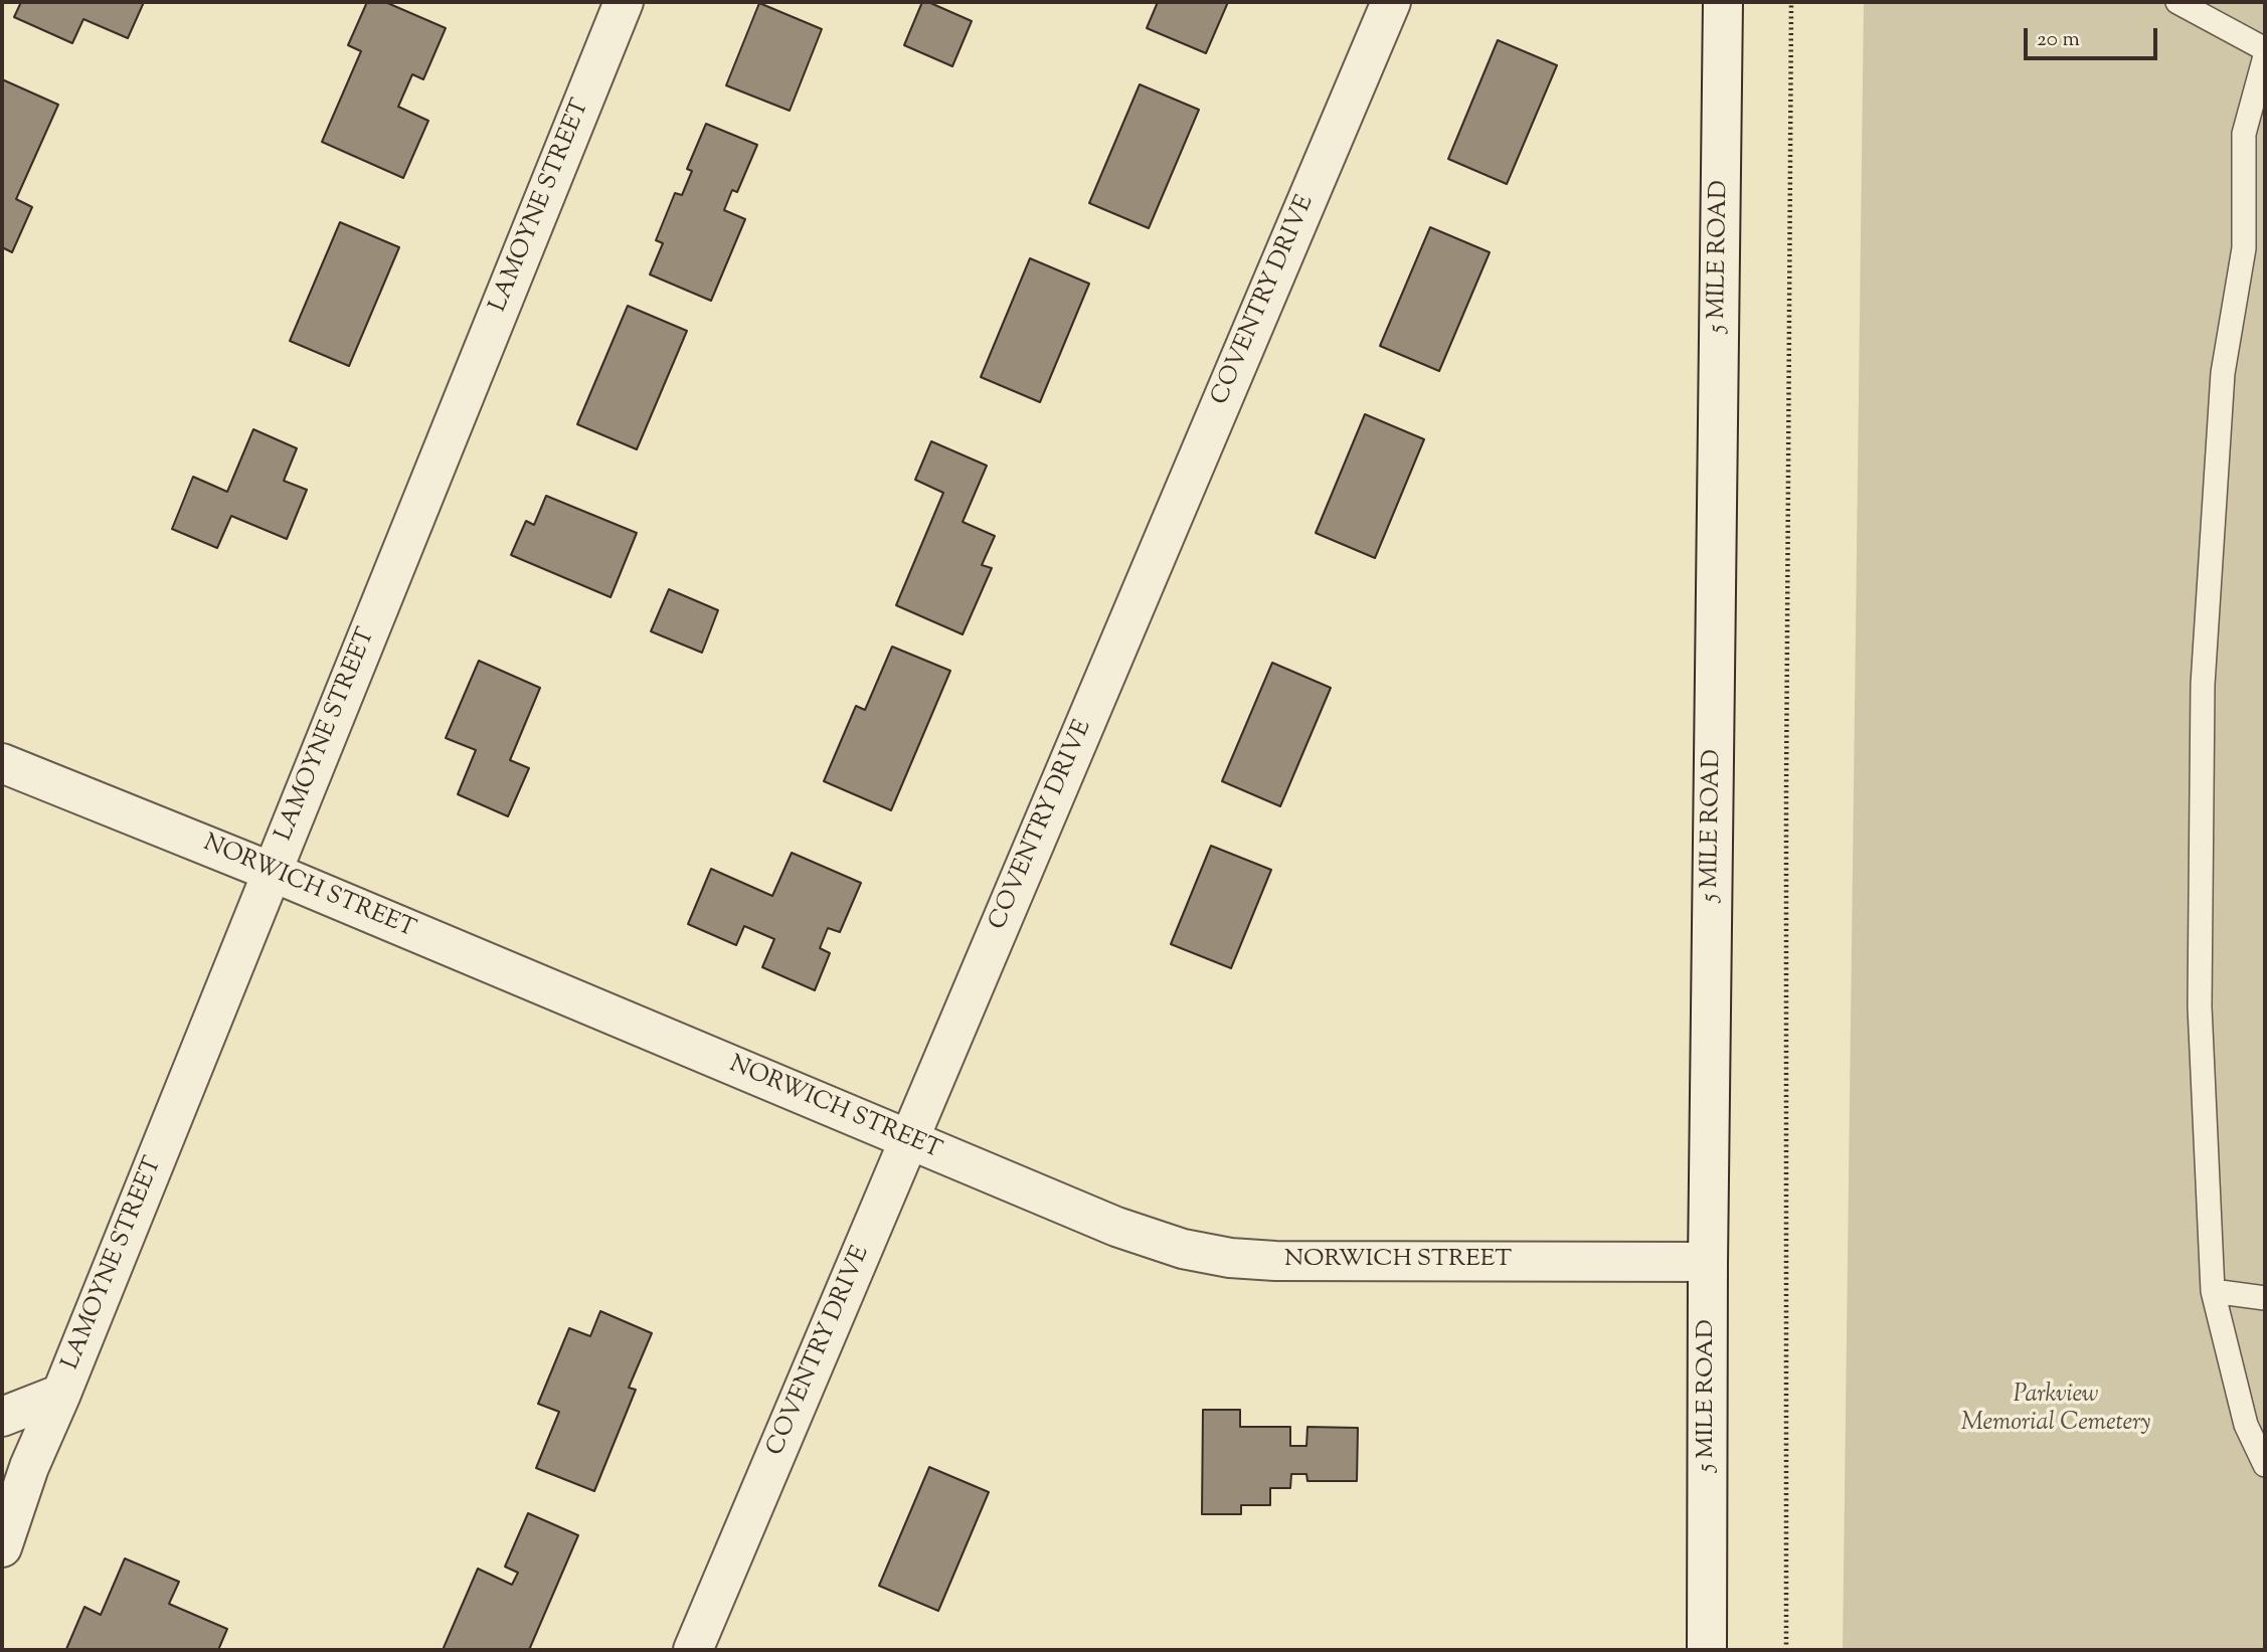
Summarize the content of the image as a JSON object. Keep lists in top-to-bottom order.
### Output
{
  "streets": {
    "street": [
      "LAMOYNE STREET",
      "5 MILE ROAD",
      "COVENTRY DRIVE",
      "NORWICH STREET"
    ]
  },
  "crossings": [
    ["LAMOYNE STREET", "NORWICH STREET"],
    ["5 MILE ROAD", "NORWICH STREET"],
    ["COVENTRY DRIVE", "NORWICH STREET"]
  ],
  "parks": ["Parkview Memorial Cemetery"],
  "scale_bar": "20 m"
}
